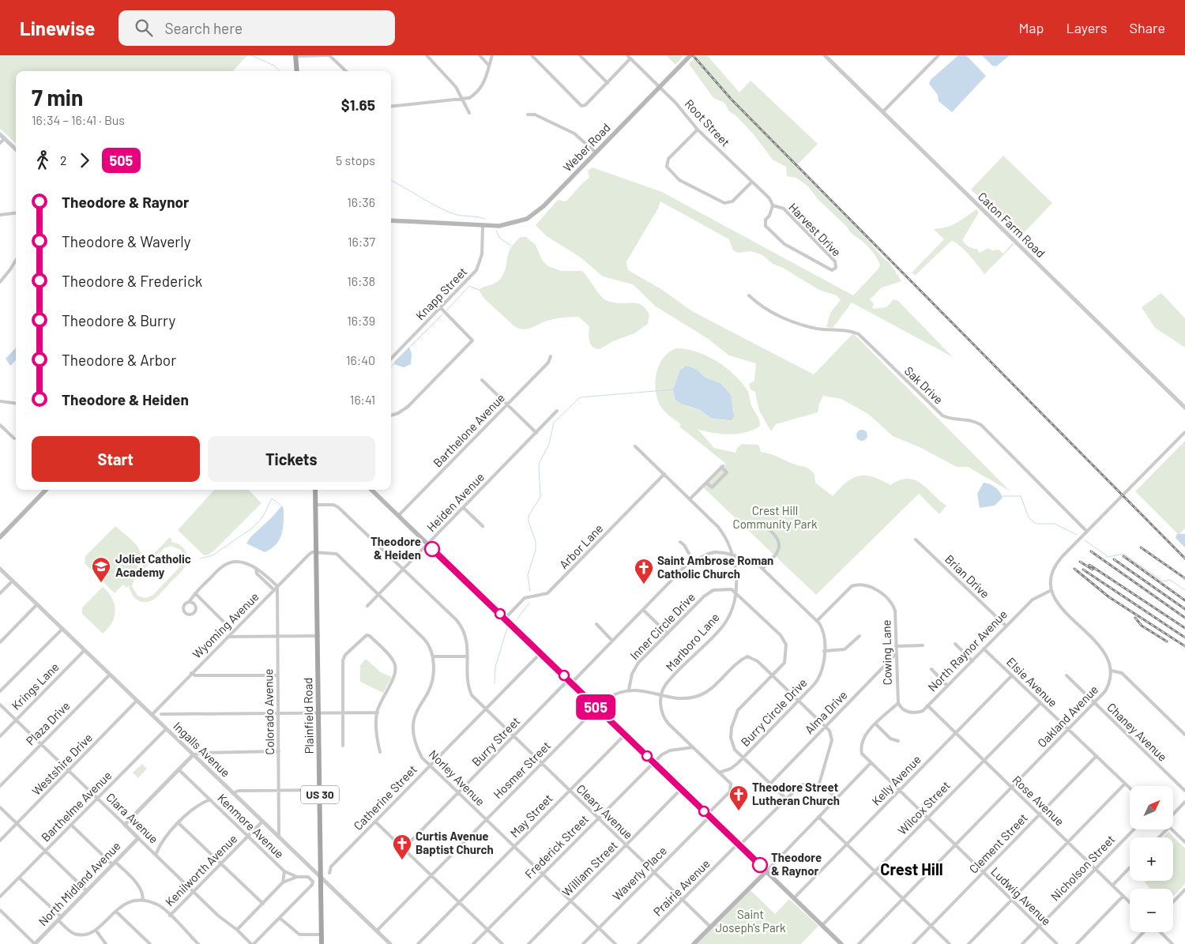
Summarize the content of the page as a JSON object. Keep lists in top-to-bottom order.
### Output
{
  "streets": {
    "main road": ["Weber Road", "Plainfield Road", "US 30"],
    "street": [
      "Root Street",
      "Caton Farm Road",
      "Harvest Drive",
      "Knapp Street",
      "Sak Drive",
      "Barthelone Avenue",
      "Heiden Avenue",
      "Arbor Lane",
      "Brian Drive",
      "Wyoming Avenue",
      "Inner Circle Drive",
      "Marlboro Lane",
      "North Raynor Avenue",
      "Cowing Lane",
      "Elsie Avenue",
      "Krings Lane",
      "Colorado Avenue",
      "Burry Circle Drive",
      "Alma Drive",
      "Oakland Avenue",
      "Plaza Drive",
      "Chaney Avenue",
      "Burry Street",
      "Ingalls Avenue",
      "Westshire Drive",
      "Hosmer Street",
      "Norley Avenue",
      "Kelly Avenue",
      "Catherine Street",
      "Rose Avenue",
      "Barthelme Avenue",
      "Wilcox Street",
      "Cleary Avenue",
      "May Street",
      "Clara Avenue",
      "Kenmore Avenue",
      "Clement Street",
      "Frederick Street",
      "Nicholson Street",
      "William Street",
      "Kenilworth Avenue",
      "Waverly Place",
      "North Midland Avenue",
      "Prairie Avenue",
      "Ludwig Avenue"
    ]
  },
  "crossings": [
    ["Root Street", "Weber Road"],
    ["Root Street", "Harvest Drive"],
    ["Weber Road", "Knapp Street"],
    ["Heiden Avenue", "Cleary Avenue"],
    ["Arbor Lane", "Marlboro Lane"],
    ["Brian Drive", "North Raynor Avenue"],
    ["Wyoming Avenue", "Colorado Avenue"],
    ["Wyoming Avenue", "Plainfield Road"],
    ["Wyoming Avenue", "Ingalls Avenue"],
    ["Inner Circle Drive", "Marlboro Lane"],
    ["Inner Circle Drive", "Hosmer Street"],
    ["Marlboro Lane", "Burry Circle Drive"],
    ["North Raynor Avenue", "Cowing Lane"],
    ["North Raynor Avenue", "Elsie Avenue"],
    ["North Raynor Avenue", "Rose Avenue"],
    ["North Raynor Avenue", "Ludwig Avenue"],
    ["Cowing Lane", "Burry Circle Drive"],
    ["Cowing Lane", "Alma Drive"],
    ["Cowing Lane", "Ludwig Avenue"],
    ["Elsie Avenue", "Oakland Avenue"],
    ["Elsie Avenue", "Kelly Avenue"],
    ["Elsie Avenue", "Wilcox Street"],
    ["Elsie Avenue", "Clement Street"],
    ["Krings Lane", "Ingalls Avenue"],
    ["Krings Lane", "Clara Avenue"],
    ["Colorado Avenue", "Ingalls Avenue"],
    ["Burry Circle Drive", "Burry Street"],
    ["Burry Circle Drive", "Waverly Place"],
    ["Plainfield Road", "Ingalls Avenue"],
    ["Plainfield Road", "Cleary Avenue"],
    ["Oakland Avenue", "Chaney Avenue"],
    ["Oakland Avenue", "Rose Avenue"],
    ["Oakland Avenue", "Ludwig Avenue"],
    ["Plaza Drive", "Ingalls Avenue"],
    ["Plaza Drive", "Clara Avenue"],
    ["Burry Street", "Norley Avenue"],
    ["Burry Street", "Cleary Avenue"],
    ["Ingalls Avenue", "Westshire Drive"],
    ["Ingalls Avenue", "Hosmer Street"],
    ["Ingalls Avenue", "Barthelme Avenue"],
    ["Ingalls Avenue", "Kenilworth Avenue"],
    ["Westshire Drive", "Clara Avenue"],
    ["Hosmer Street", "Norley Avenue"],
    ["Hosmer Street", "Cleary Avenue"],
    ["Norley Avenue", "Catherine Street"],
    ["Norley Avenue", "May Street"],
    ["Norley Avenue", "Frederick Street"],
    ["Norley Avenue", "William Street"],
    ["Norley Avenue", "Waverly Place"],
    ["Kelly Avenue", "Rose Avenue"],
    ["Kelly Avenue", "Ludwig Avenue"],
    ["Catherine Street", "Cleary Avenue"],
    ["Rose Avenue", "Wilcox Street"],
    ["Rose Avenue", "Clement Street"],
    ["Rose Avenue", "Nicholson Street"],
    ["Barthelme Avenue", "Clara Avenue"],
    ["Wilcox Street", "Ludwig Avenue"],
    ["Cleary Avenue", "May Street"],
    ["Cleary Avenue", "Frederick Street"],
    ["Cleary Avenue", "William Street"],
    ["Cleary Avenue", "Waverly Place"],
    ["Cleary Avenue", "Prairie Avenue"],
    ["Clara Avenue", "Kenilworth Avenue"],
    ["Clara Avenue", "North Midland Avenue"],
    ["Kenmore Avenue", "Kenilworth Avenue"],
    ["Clement Street", "Ludwig Avenue"],
    ["Nicholson Street", "Ludwig Avenue"]
  ],
  "districts": ["Crest Hill"],
  "parks": ["Crest Hill Community Park", "Saint Joseph's Park"],
  "places": {
    "other": ["Theodore & Heiden", "Theodore & Raynor"],
    "school or university": ["Joliet Catholic Academy"],
    "church": ["Saint Ambrose Roman Catholic Church", "Theodore Street Lutheran Church", "Curtis Avenue Baptist Church"]
  },
  "lines": ["bus line 505"],
  "north": "top right",
  "page": {
    "header": "Linewise",
    "search": "Search here",
    "nav": ["Map", "Layers", "Share"],
    "on_map": "505",
    "heading": ["7 min", "16:34 – 16:41 · Bus", "$1.65"],
    "legs": ["2", "505", "5 stops"],
    "list": [
      {
        "name": "Theodore & Raynor",
        "value": "16:36"
      },
      {
        "name": "Theodore & Waverly",
        "value": "16:37"
      },
      {
        "name": "Theodore & Frederick",
        "value": "16:38"
      },
      {
        "name": "Theodore & Burry",
        "value": "16:39"
      },
      {
        "name": "Theodore & Arbor",
        "value": "16:40"
      },
      {
        "name": "Theodore & Heiden",
        "value": "16:41"
      }
    ],
    "buttons": ["Start", "Tickets"],
    "map_buttons": ["+", "−"]
  }
}
